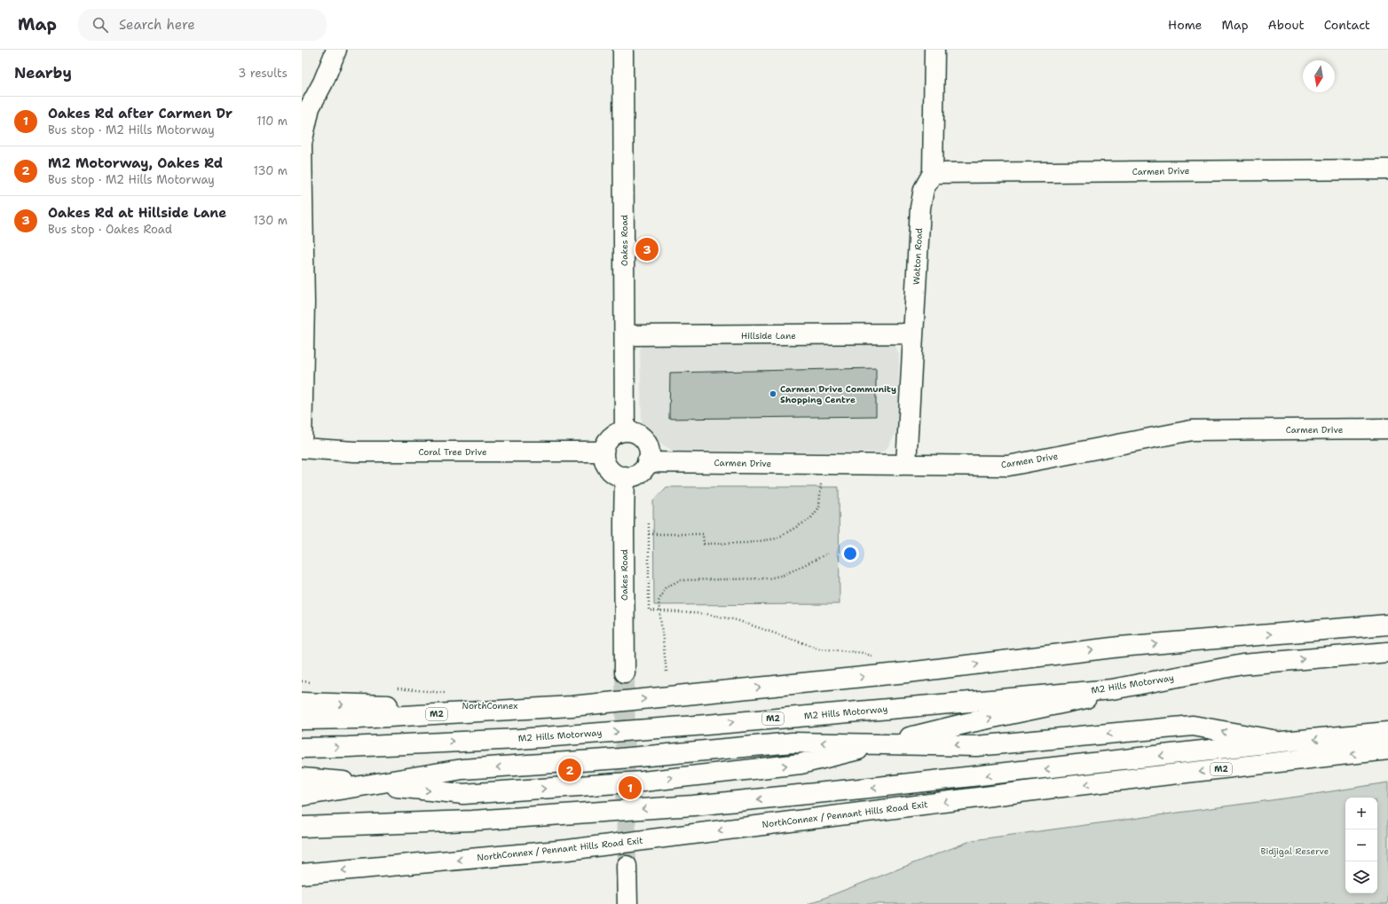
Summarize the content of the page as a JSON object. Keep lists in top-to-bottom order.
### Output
{
  "streets": {
    "main road": [
      "Carmen Drive",
      "Oakes Road",
      "Watton Road",
      "Hillside Lane",
      "Coral Tree Drive",
      "M2 Hills Motorway",
      "NorthConnex",
      "M2",
      "NorthConnex / Pennant Hills Road Exit"
    ]
  },
  "crossings": [
    ["Carmen Drive", "Oakes Road"],
    ["Carmen Drive", "Watton Road"],
    ["Carmen Drive", "Coral Tree Drive"],
    ["Oakes Road", "Hillside Lane"],
    ["Oakes Road", "Coral Tree Drive"],
    ["Watton Road", "Hillside Lane"],
    ["M2 Hills Motorway", "M2"],
    ["NorthConnex", "M2"]
  ],
  "parks": ["Bidjigal Reserve"],
  "places": ["Carmen Drive Community Shopping Centre"],
  "north": "bottom",
  "page": {
    "header": "Map",
    "search": "Search here",
    "nav": [
      "Home",
      "Map",
      "About",
      "Contact"
    ],
    "heading": ["Nearby", "3 results"],
    "list": [
      {
        "mark": "1",
        "name": "Oakes Rd after Carmen Dr",
        "note": "Bus stop · M2 Hills Motorway",
        "value": "110 m"
      },
      {
        "mark": "2",
        "name": "M2 Motorway, Oakes Rd",
        "note": "Bus stop · M2 Hills Motorway",
        "value": "130 m"
      },
      {
        "mark": "3",
        "name": "Oakes Rd at Hillside Lane",
        "note": "Bus stop · Oakes Road",
        "value": "130 m"
      }
    ],
    "pins": ["3", "2", "1"],
    "map_buttons": ["+", "−"]
  }
}
